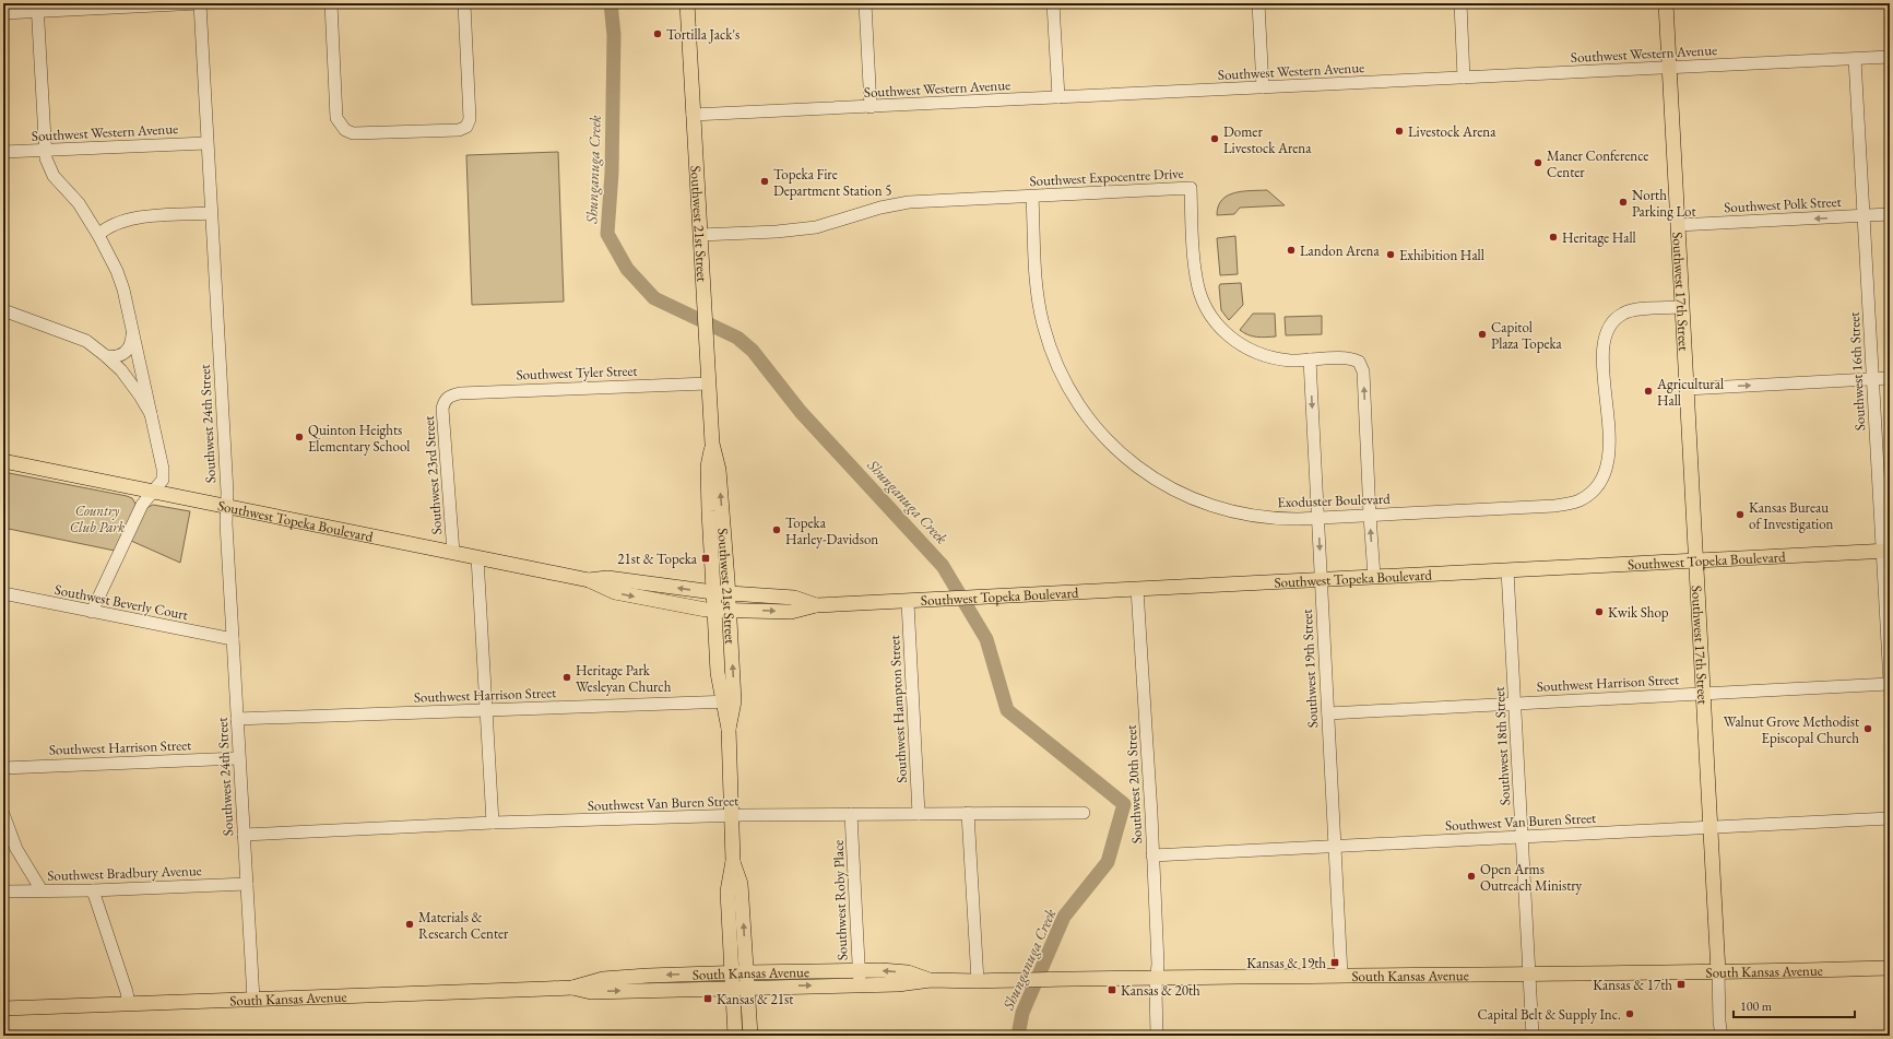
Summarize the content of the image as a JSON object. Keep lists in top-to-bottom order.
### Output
{
  "streets": {
    "main road": [
      "Southwest 21st Street",
      "Southwest 17th Street",
      "Southwest Topeka Boulevard",
      "South Kansas Avenue"
    ],
    "street": [
      "Southwest Western Avenue",
      "Southwest Expocentre Drive",
      "Southwest Polk Street",
      "Southwest 16th Street",
      "Southwest Tyler Street",
      "Southwest 24th Street",
      "Southwest 23rd Street",
      "Exoduster Boulevard",
      "Southwest Beverly Court",
      "Southwest 19th Street",
      "Southwest Harrison Street",
      "Southwest Hampton Street",
      "Southwest 18th Street",
      "Southwest 20th Street",
      "Southwest Van Buren Street",
      "Southwest Bradbury Avenue",
      "Southwest Roby Place"
    ]
  },
  "crossings": [
    ["Southwest Western Avenue", "Southwest 21st Street"],
    ["Southwest Western Avenue", "Southwest 17th Street"],
    ["Southwest Western Avenue", "Southwest 16th Street"],
    ["Southwest Western Avenue", "Southwest 24th Street"],
    ["Southwest Expocentre Drive", "Southwest 21st Street"],
    ["Southwest Expocentre Drive", "Exoduster Boulevard"],
    ["Southwest Expocentre Drive", "Southwest Topeka Boulevard"],
    ["Southwest Expocentre Drive", "Southwest 19th Street"],
    ["Southwest Polk Street", "Southwest 17th Street"],
    ["Southwest Polk Street", "Southwest 16th Street"],
    ["Southwest 21st Street", "Southwest Tyler Street"],
    ["Southwest 21st Street", "Southwest Topeka Boulevard"],
    ["Southwest 21st Street", "Southwest Harrison Street"],
    ["Southwest 21st Street", "Southwest Van Buren Street"],
    ["Southwest 21st Street", "South Kansas Avenue"],
    ["Southwest 17th Street", "Exoduster Boulevard"],
    ["Southwest 17th Street", "Southwest Topeka Boulevard"],
    ["Southwest 17th Street", "Southwest Harrison Street"],
    ["Southwest 17th Street", "Southwest Van Buren Street"],
    ["Southwest 17th Street", "South Kansas Avenue"],
    ["Southwest 16th Street", "Southwest Topeka Boulevard"],
    ["Southwest 16th Street", "Southwest Harrison Street"],
    ["Southwest Tyler Street", "Southwest 23rd Street"],
    ["Southwest 24th Street", "Southwest Topeka Boulevard"],
    ["Southwest 24th Street", "Southwest Beverly Court"],
    ["Southwest 24th Street", "Southwest Harrison Street"],
    ["Southwest 24th Street", "Southwest Van Buren Street"],
    ["Southwest 24th Street", "Southwest Bradbury Avenue"],
    ["Southwest 24th Street", "South Kansas Avenue"],
    ["Southwest 23rd Street", "Southwest Topeka Boulevard"],
    ["Exoduster Boulevard", "Southwest 19th Street"],
    ["Southwest Topeka Boulevard", "Southwest 19th Street"],
    ["Southwest Topeka Boulevard", "Southwest Hampton Street"],
    ["Southwest Topeka Boulevard", "Southwest 18th Street"],
    ["Southwest Topeka Boulevard", "Southwest 20th Street"],
    ["Southwest 19th Street", "Southwest Harrison Street"],
    ["Southwest 19th Street", "Southwest Van Buren Street"],
    ["Southwest 19th Street", "South Kansas Avenue"],
    ["Southwest Harrison Street", "Southwest 18th Street"],
    ["Southwest Hampton Street", "Southwest Van Buren Street"],
    ["Southwest 18th Street", "Southwest Van Buren Street"],
    ["Southwest 18th Street", "South Kansas Avenue"],
    ["Southwest 20th Street", "Southwest Van Buren Street"],
    ["Southwest 20th Street", "South Kansas Avenue"],
    ["Southwest Van Buren Street", "Southwest Roby Place"],
    ["Southwest Roby Place", "South Kansas Avenue"]
  ],
  "one_way": ["Southwest Polk Street", "Southwest 19th Street"],
  "water": ["Shunganuga Creek"],
  "parks": ["Country Club Park"],
  "places": {
    "other": [
      "Tortilla Jack's",
      "Livestock Arena",
      "Domer Livestock Arena",
      "Maner Conference Center",
      "Topeka Fire Department Station 5",
      "North Parking Lot",
      "Heritage Hall",
      "Landon Arena",
      "Exhibition Hall",
      "Capitol Plaza Topeka",
      "Agricultural Hall",
      "Quinton Heights Elementary School",
      "Kansas Bureau of Investigation",
      "Topeka Harley-Davidson",
      "Kwik Shop",
      "Heritage Park Wesleyan Church",
      "Walnut Grove Methodist Episcopal Church",
      "Open Arms Outreach Ministry",
      "Materials & Research Center",
      "Capital Belt & Supply Inc."
    ],
    "transit": [
      "21st & Topeka",
      "Kansas & 19th",
      "Kansas & 17th",
      "Kansas & 20th",
      "Kansas & 21st"
    ]
  },
  "scale_bar": "100 m"
}
